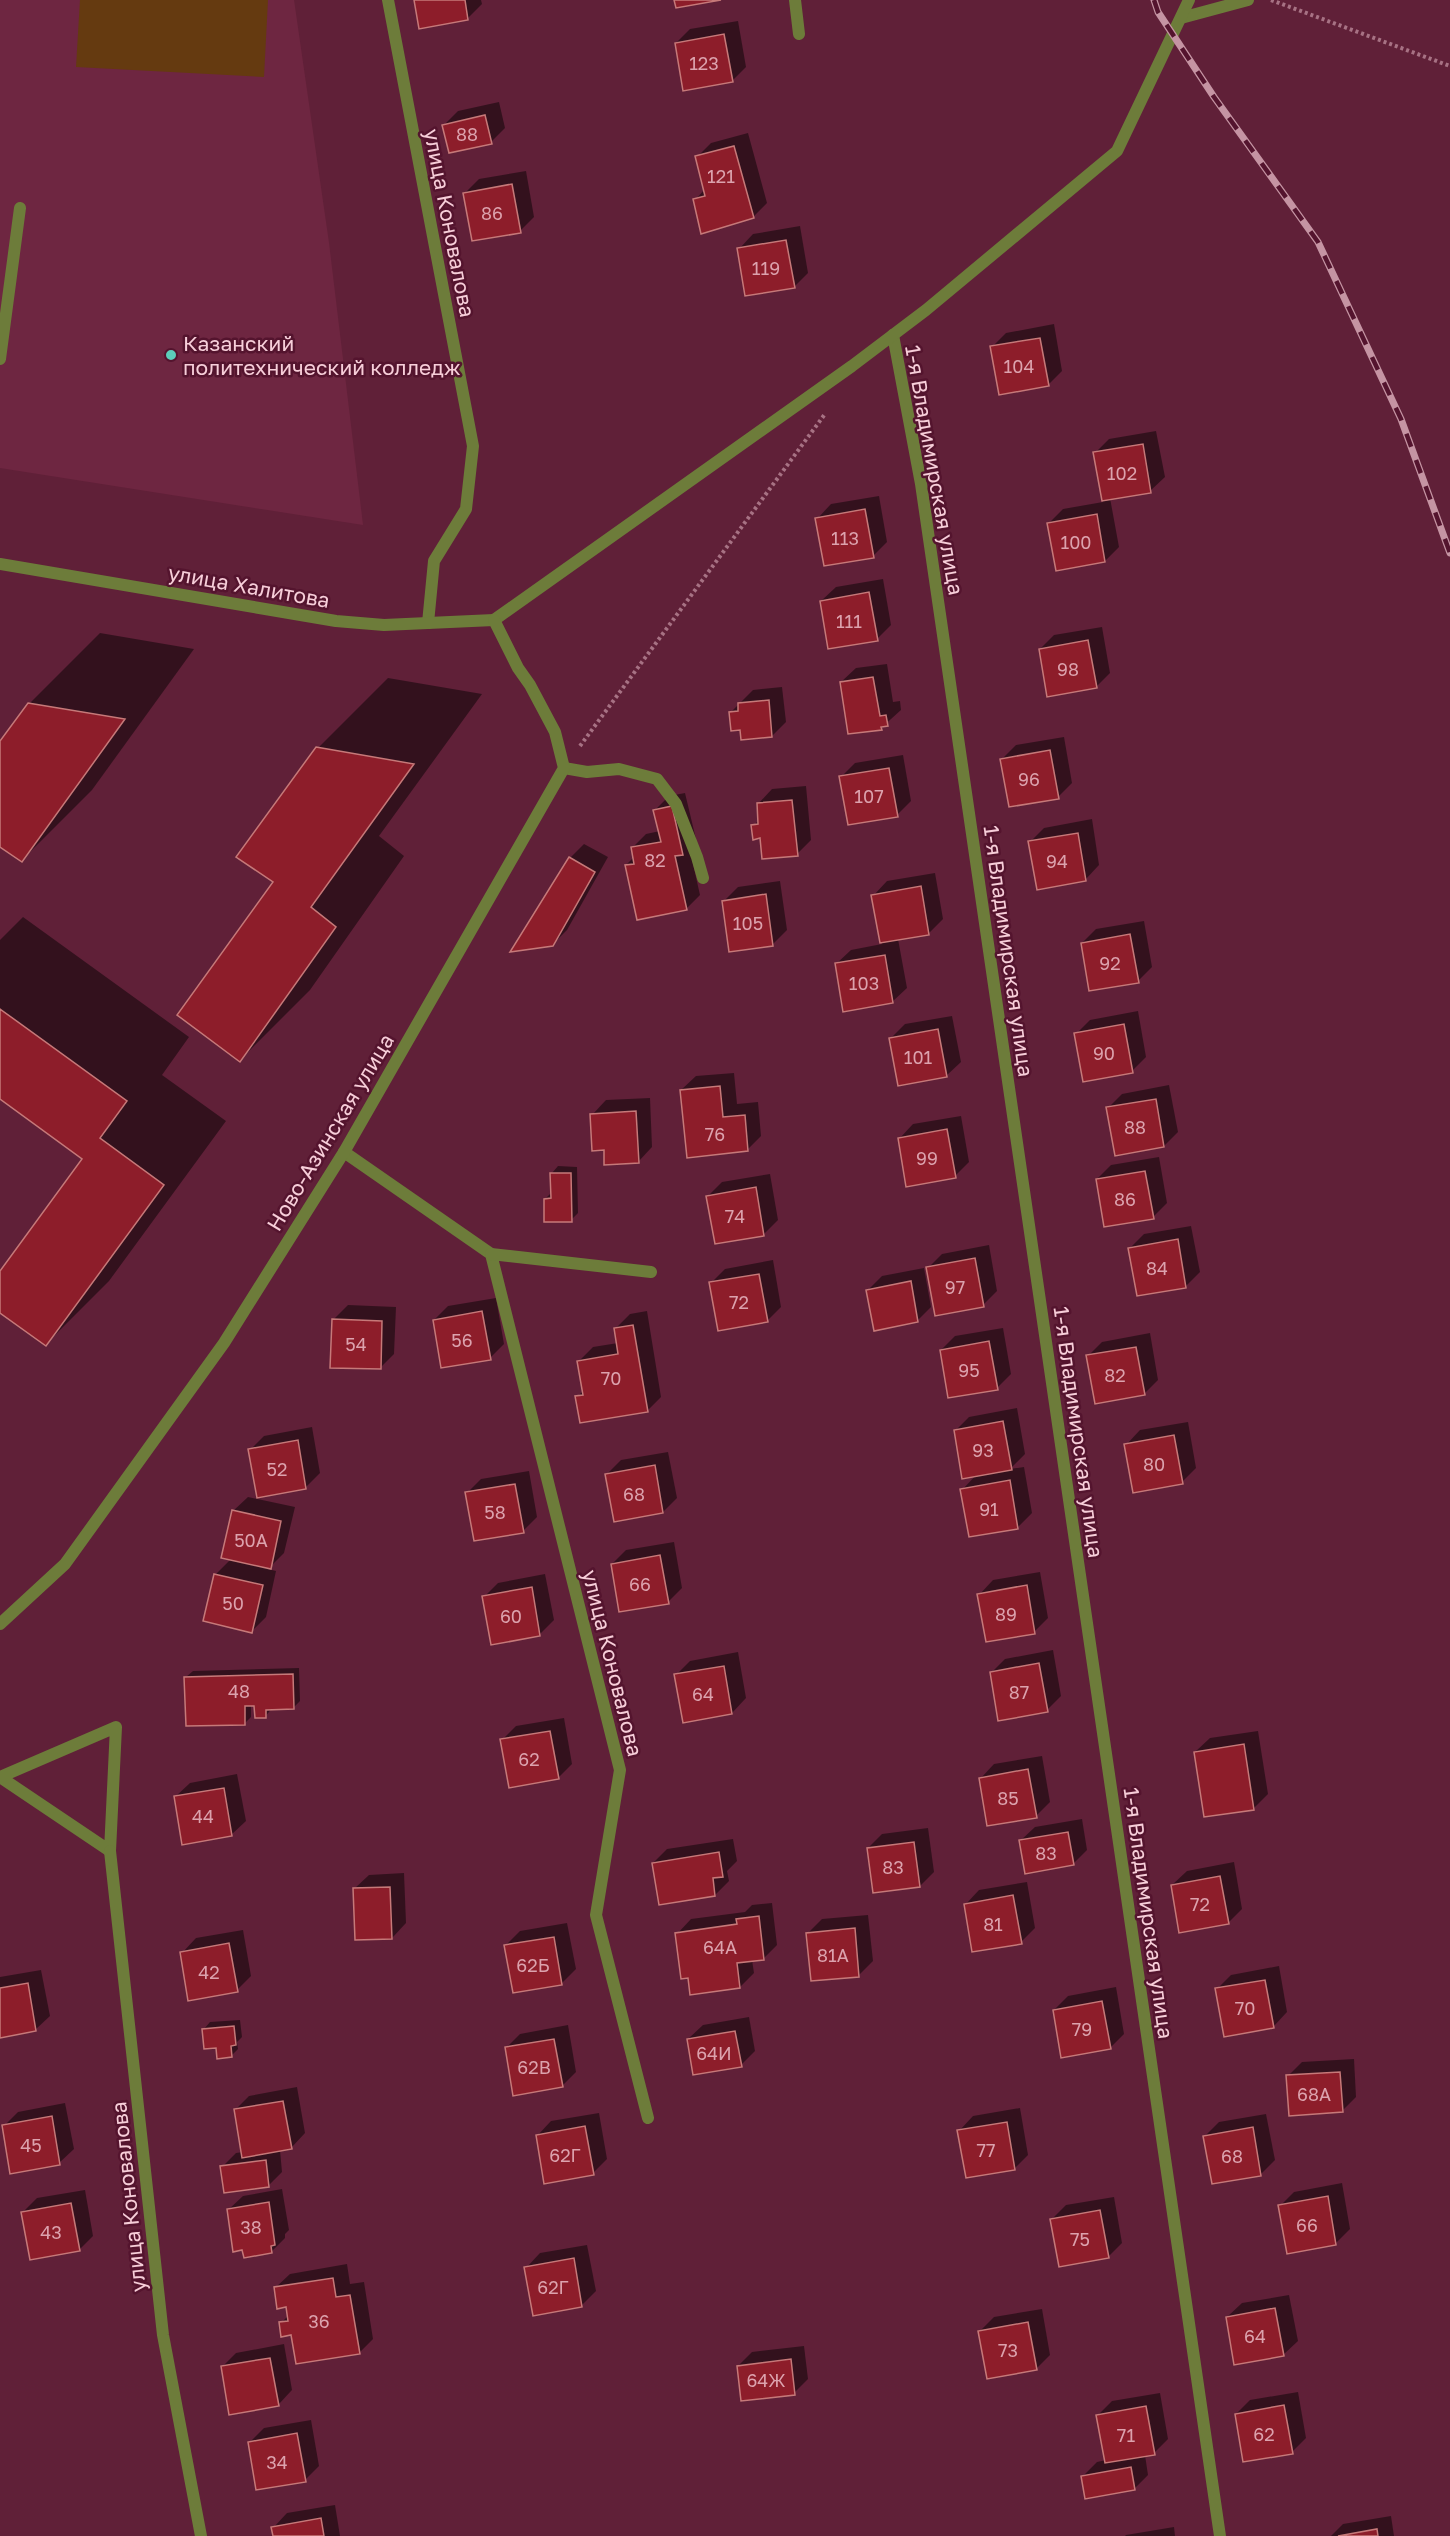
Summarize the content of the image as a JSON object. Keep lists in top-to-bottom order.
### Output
{
  "streets": {
    "street": [
      "улица Коновалова",
      "1-я Владимирская улица",
      "улица Халитова",
      "Ново-Азинская улица"
    ]
  },
  "crossings": [
    ["улица Коновалова", "улица Халитова"]
  ],
  "places": ["Казанский политехнический колледж"],
  "house_numbers": [
    "123",
    "88",
    "121",
    "86",
    "119",
    "104",
    "102",
    "113",
    "100",
    "111",
    "98",
    "96",
    "107",
    "82",
    "94",
    "105",
    "92",
    "103",
    "90",
    "101",
    "88",
    "76",
    "99",
    "86",
    "74",
    "84",
    "97",
    "72",
    "56",
    "54",
    "95",
    "82",
    "70",
    "93",
    "80",
    "52",
    "68",
    "91",
    "58",
    "50А",
    "66",
    "50",
    "89",
    "60",
    "48",
    "87",
    "64",
    "62",
    "85",
    "44",
    "83",
    "83",
    "72",
    "81",
    "64А",
    "81А",
    "62Б",
    "42",
    "70",
    "79",
    "64И",
    "62В",
    "68А",
    "45",
    "77",
    "62Г",
    "68",
    "66",
    "38",
    "43",
    "75",
    "62Г",
    "36",
    "64",
    "73",
    "64Ж",
    "62",
    "71",
    "34"
  ]
}
